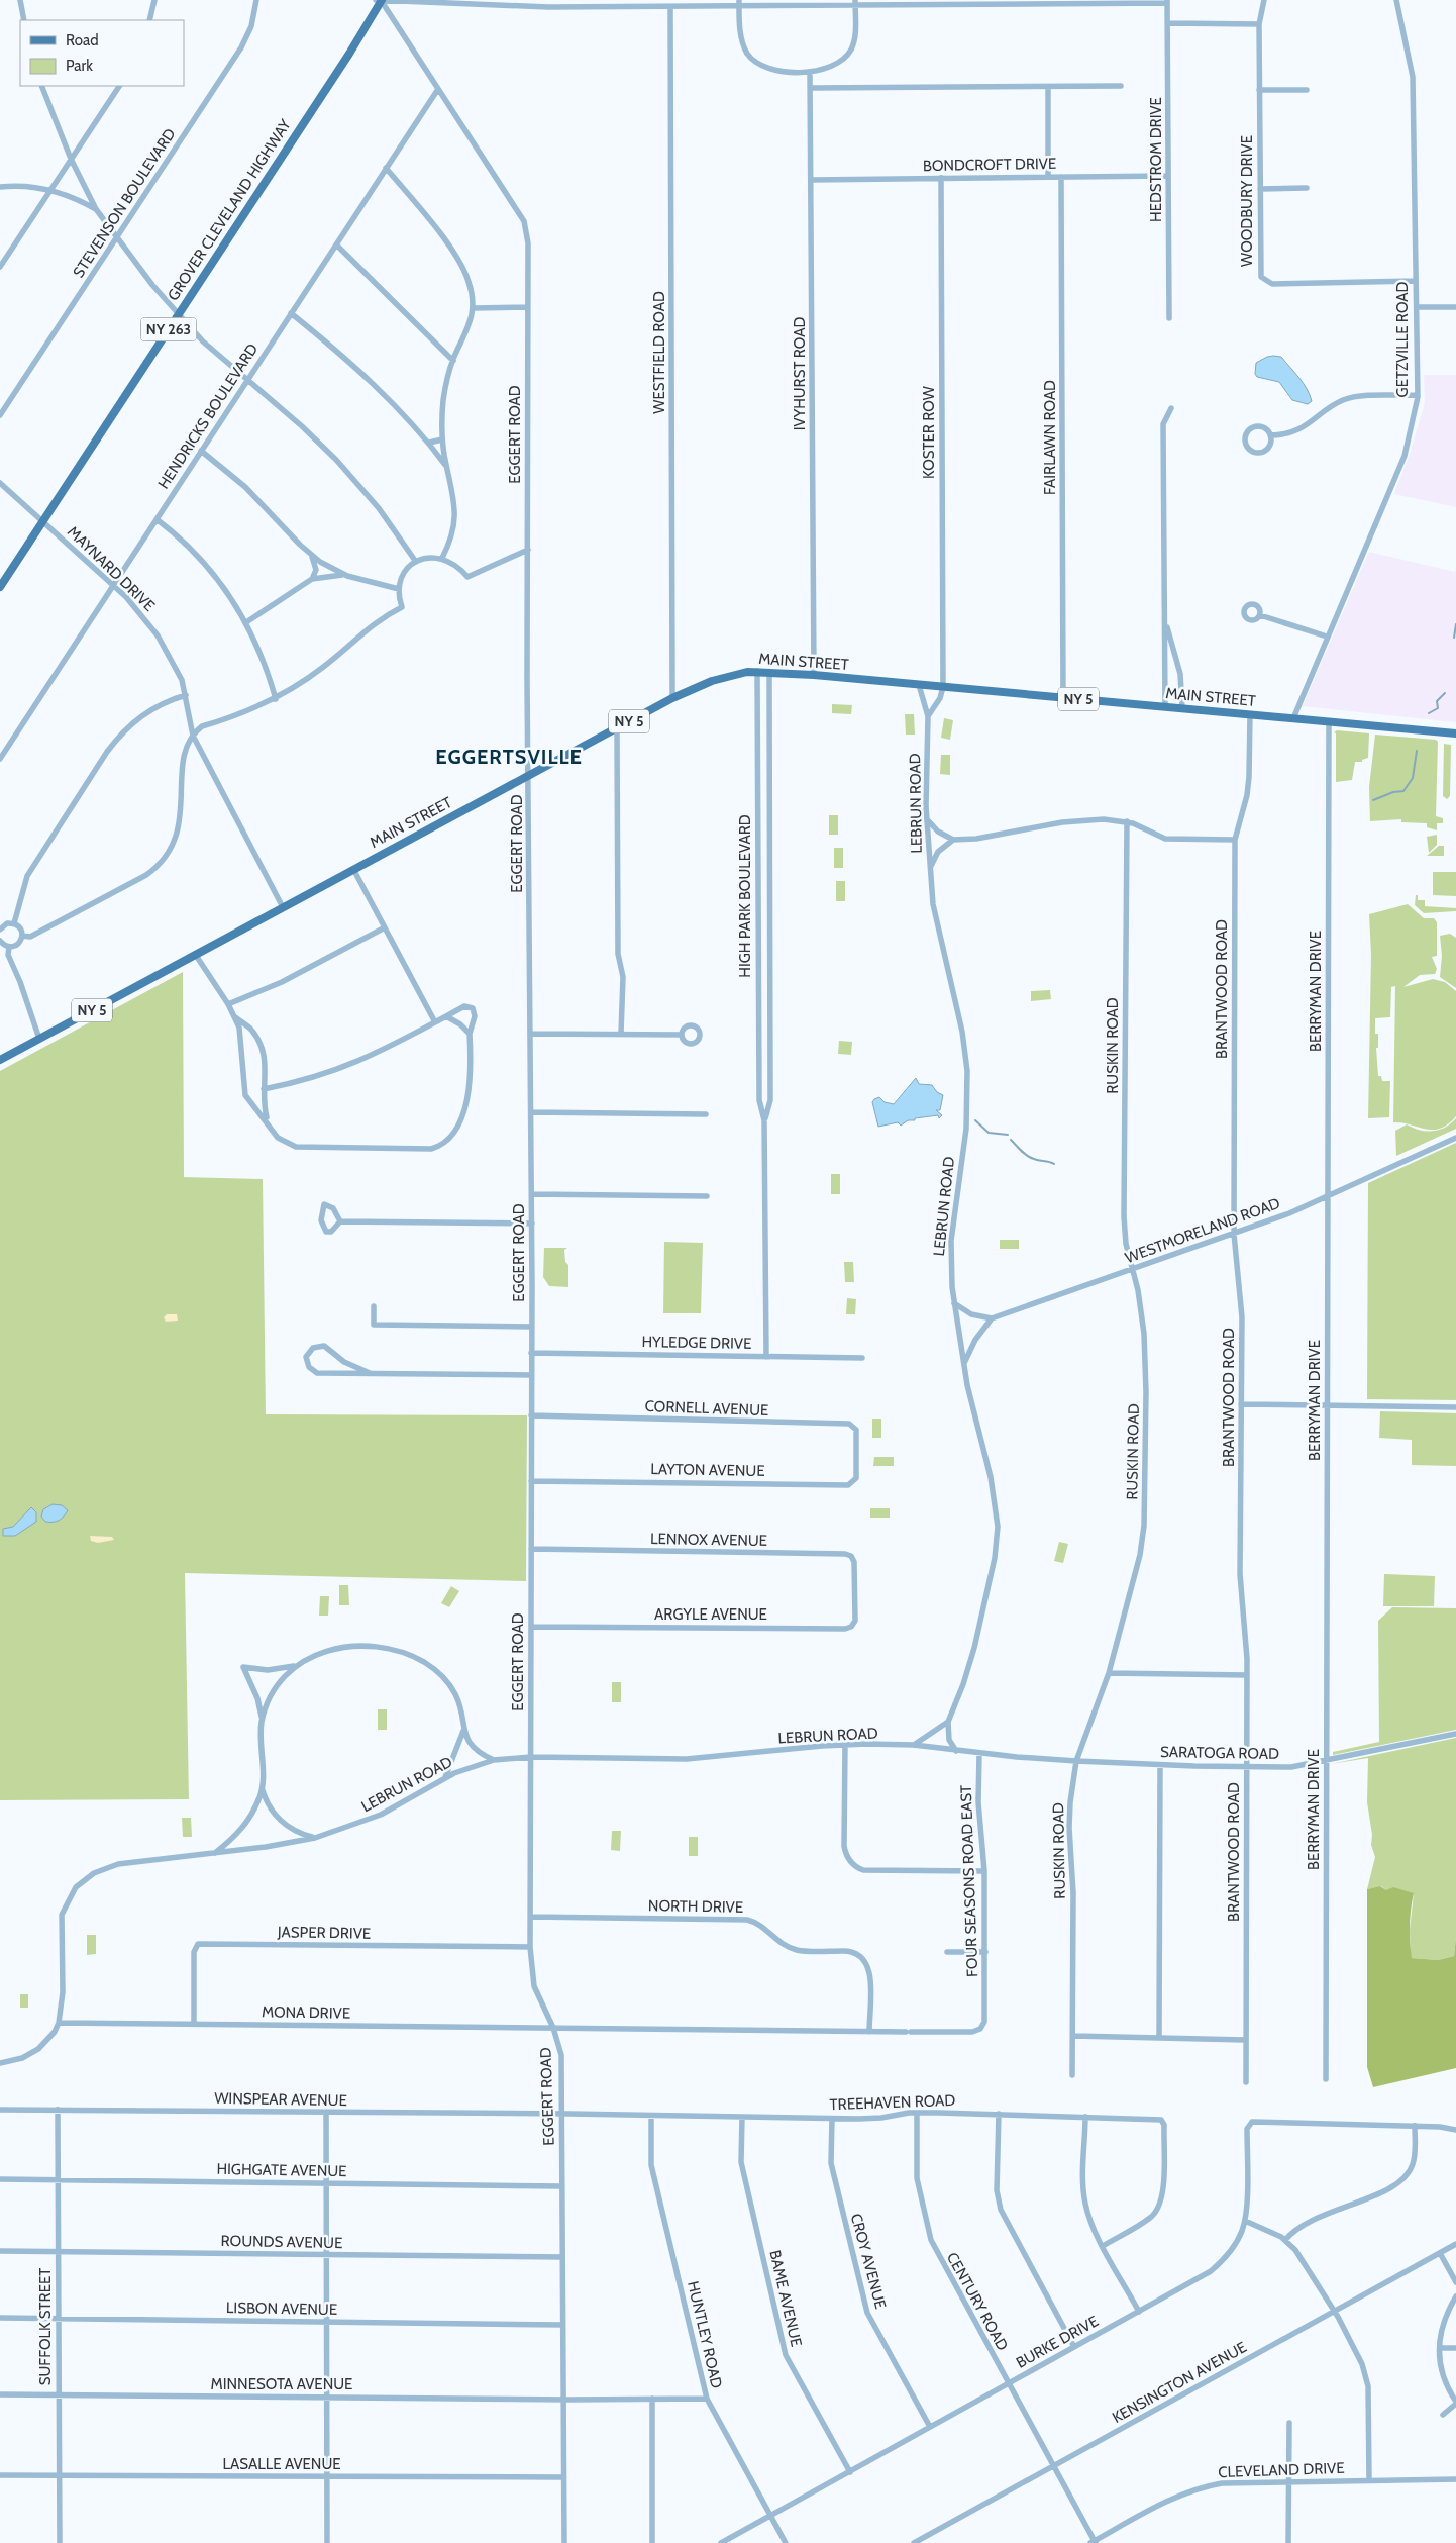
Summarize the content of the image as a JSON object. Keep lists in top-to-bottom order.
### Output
{
  "streets": {
    "main road": [
      "GROVER CLEVELAND HIGHWAY",
      "NY 263",
      "MAIN STREET",
      "NY 5"
    ],
    "street": [
      "HEDSTROM DRIVE",
      "BONDCROFT DRIVE",
      "WOODBURY DRIVE",
      "STEVENSON BOULEVARD",
      "GETZVILLE ROAD",
      "WESTFIELD ROAD",
      "IVYHURST ROAD",
      "HENDRICKS BOULEVARD",
      "KOSTER ROW",
      "EGGERT ROAD",
      "FAIRLAWN ROAD",
      "MAYNARD DRIVE",
      "LEBRUN ROAD",
      "HIGH PARK BOULEVARD",
      "BRANTWOOD ROAD",
      "BERRYMAN DRIVE",
      "RUSKIN ROAD",
      "WESTMORELAND ROAD",
      "HYLEDGE DRIVE",
      "CORNELL AVENUE",
      "LAYTON AVENUE",
      "LENNOX AVENUE",
      "ARGYLE AVENUE",
      "SARATOGA ROAD",
      "FOUR SEASONS ROAD EAST",
      "NORTH DRIVE",
      "JASPER DRIVE",
      "MONA DRIVE",
      "WINSPEAR AVENUE",
      "TREEHAVEN ROAD",
      "HIGHGATE AVENUE",
      "ROUNDS AVENUE",
      "CROY AVENUE",
      "BAME AVENUE",
      "CENTURY ROAD",
      "LISBON AVENUE",
      "SUFFOLK STREET",
      "HUNTLEY ROAD",
      "BURKE DRIVE",
      "KENSINGTON AVENUE",
      "MINNESOTA AVENUE",
      "LASALLE AVENUE",
      "CLEVELAND DRIVE"
    ]
  },
  "crossings": [
    ["HEDSTROM DRIVE", "BONDCROFT DRIVE"],
    ["BONDCROFT DRIVE", "IVYHURST ROAD"],
    ["BONDCROFT DRIVE", "KOSTER ROW"],
    ["BONDCROFT DRIVE", "FAIRLAWN ROAD"],
    ["WOODBURY DRIVE", "GETZVILLE ROAD"],
    ["GROVER CLEVELAND HIGHWAY", "EGGERT ROAD"],
    ["GROVER CLEVELAND HIGHWAY", "MAYNARD DRIVE"],
    ["GETZVILLE ROAD", "MAIN STREET"],
    ["WESTFIELD ROAD", "MAIN STREET"],
    ["IVYHURST ROAD", "MAIN STREET"],
    ["HENDRICKS BOULEVARD", "EGGERT ROAD"],
    ["HENDRICKS BOULEVARD", "MAYNARD DRIVE"],
    ["KOSTER ROW", "MAIN STREET"],
    ["EGGERT ROAD", "MAIN STREET"],
    ["EGGERT ROAD", "LEBRUN ROAD"],
    ["EGGERT ROAD", "HYLEDGE DRIVE"],
    ["EGGERT ROAD", "CORNELL AVENUE"],
    ["EGGERT ROAD", "LAYTON AVENUE"],
    ["EGGERT ROAD", "LENNOX AVENUE"],
    ["EGGERT ROAD", "ARGYLE AVENUE"],
    ["EGGERT ROAD", "NORTH DRIVE"],
    ["EGGERT ROAD", "JASPER DRIVE"],
    ["EGGERT ROAD", "MONA DRIVE"],
    ["EGGERT ROAD", "WINSPEAR AVENUE"],
    ["EGGERT ROAD", "TREEHAVEN ROAD"],
    ["EGGERT ROAD", "HIGHGATE AVENUE"],
    ["EGGERT ROAD", "ROUNDS AVENUE"],
    ["EGGERT ROAD", "LISBON AVENUE"],
    ["EGGERT ROAD", "MINNESOTA AVENUE"],
    ["EGGERT ROAD", "LASALLE AVENUE"],
    ["FAIRLAWN ROAD", "MAIN STREET"],
    ["MAYNARD DRIVE", "MAIN STREET"],
    ["MAIN STREET", "LEBRUN ROAD"],
    ["MAIN STREET", "HIGH PARK BOULEVARD"],
    ["MAIN STREET", "BRANTWOOD ROAD"],
    ["MAIN STREET", "BERRYMAN DRIVE"],
    ["LEBRUN ROAD", "SARATOGA ROAD"],
    ["LEBRUN ROAD", "FOUR SEASONS ROAD EAST"],
    ["LEBRUN ROAD", "MONA DRIVE"],
    ["HIGH PARK BOULEVARD", "HYLEDGE DRIVE"],
    ["BRANTWOOD ROAD", "WESTMORELAND ROAD"],
    ["BRANTWOOD ROAD", "SARATOGA ROAD"],
    ["BERRYMAN DRIVE", "WESTMORELAND ROAD"],
    ["BERRYMAN DRIVE", "SARATOGA ROAD"],
    ["RUSKIN ROAD", "WESTMORELAND ROAD"],
    ["RUSKIN ROAD", "SARATOGA ROAD"],
    ["CORNELL AVENUE", "LAYTON AVENUE"],
    ["LENNOX AVENUE", "ARGYLE AVENUE"],
    ["SARATOGA ROAD", "FOUR SEASONS ROAD EAST"],
    ["FOUR SEASONS ROAD EAST", "NORTH DRIVE"],
    ["FOUR SEASONS ROAD EAST", "MONA DRIVE"],
    ["NORTH DRIVE", "MONA DRIVE"],
    ["JASPER DRIVE", "MONA DRIVE"],
    ["WINSPEAR AVENUE", "TREEHAVEN ROAD"],
    ["WINSPEAR AVENUE", "SUFFOLK STREET"],
    ["TREEHAVEN ROAD", "CROY AVENUE"],
    ["TREEHAVEN ROAD", "BAME AVENUE"],
    ["TREEHAVEN ROAD", "CENTURY ROAD"],
    ["TREEHAVEN ROAD", "HUNTLEY ROAD"],
    ["HIGHGATE AVENUE", "SUFFOLK STREET"],
    ["ROUNDS AVENUE", "SUFFOLK STREET"],
    ["CROY AVENUE", "BURKE DRIVE"],
    ["BAME AVENUE", "BURKE DRIVE"],
    ["CENTURY ROAD", "BURKE DRIVE"],
    ["CENTURY ROAD", "KENSINGTON AVENUE"],
    ["CENTURY ROAD", "CLEVELAND DRIVE"],
    ["LISBON AVENUE", "SUFFOLK STREET"],
    ["SUFFOLK STREET", "MINNESOTA AVENUE"],
    ["SUFFOLK STREET", "LASALLE AVENUE"],
    ["HUNTLEY ROAD", "BURKE DRIVE"],
    ["HUNTLEY ROAD", "MINNESOTA AVENUE"]
  ],
  "districts": ["EGGERTSVILLE"],
  "legend": ["Road", "Park"]
}
